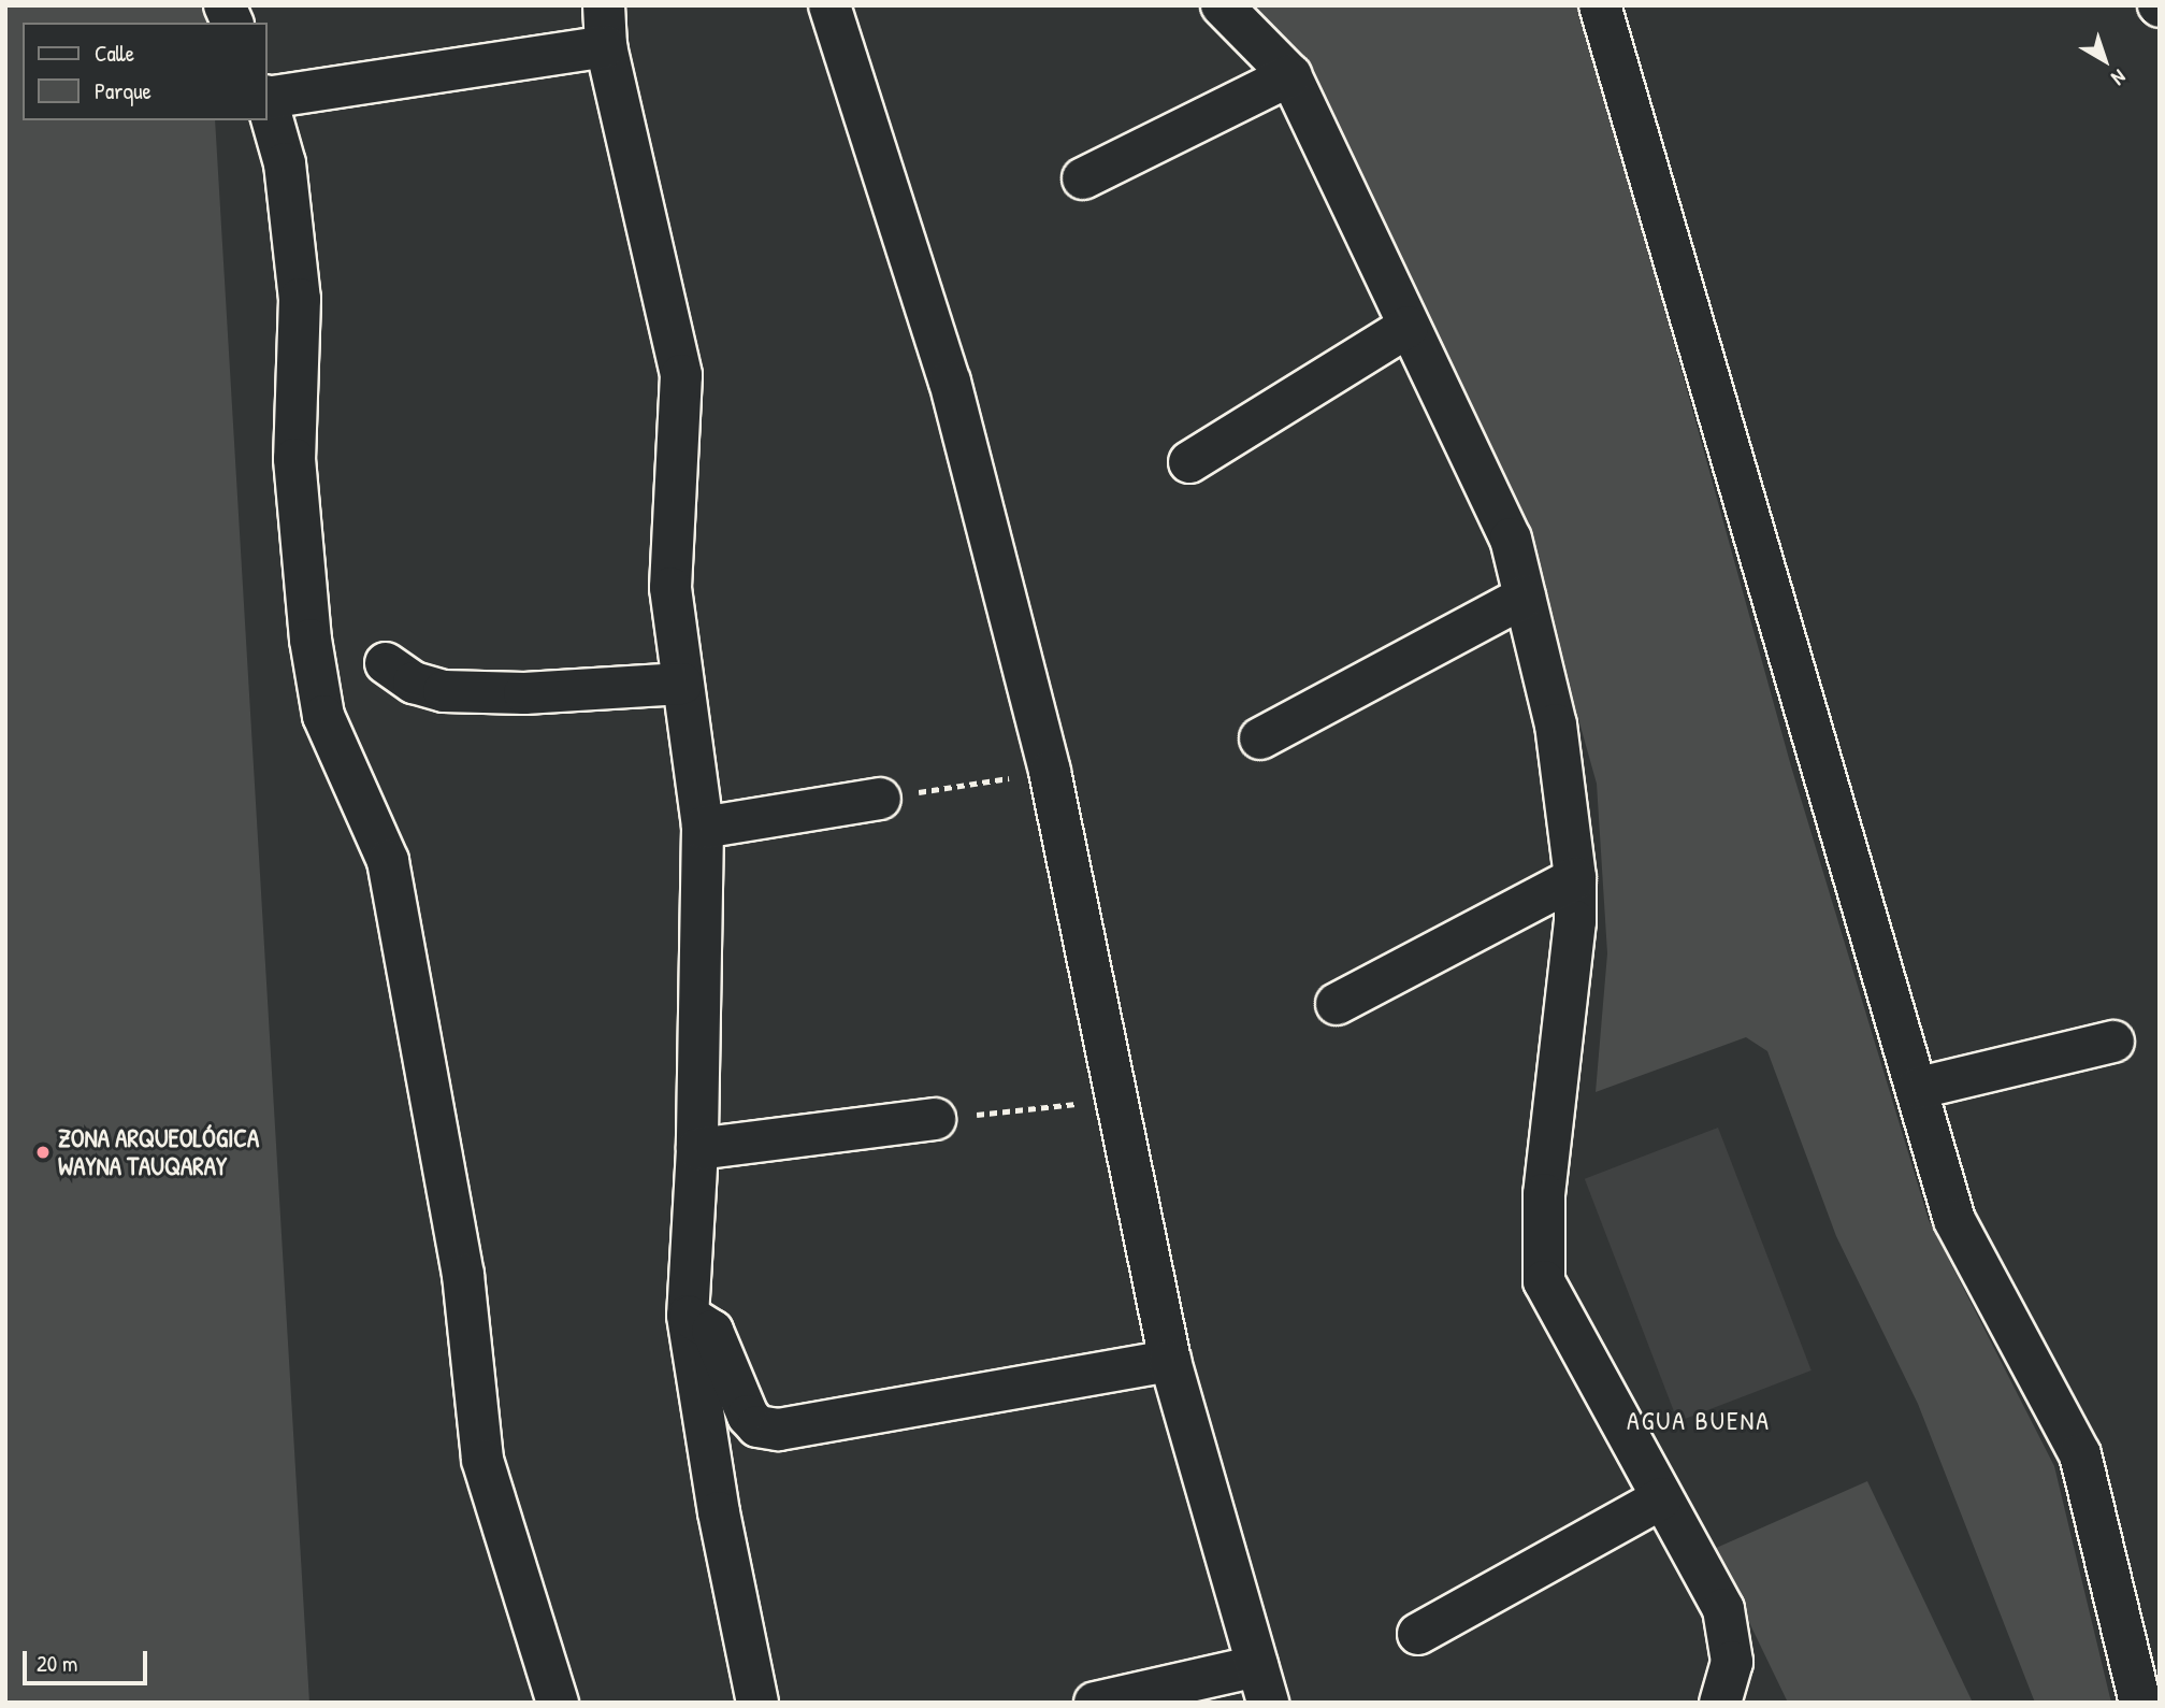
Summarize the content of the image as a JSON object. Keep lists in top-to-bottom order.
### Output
{
  "districts": ["AGUA BUENA"],
  "places": ["ZONA ARQUEOLÓGICA WAYNA TAUQARAY"],
  "legend": ["Calle", "Parque"],
  "scale_bar": "20 m",
  "north": "bottom right"
}
